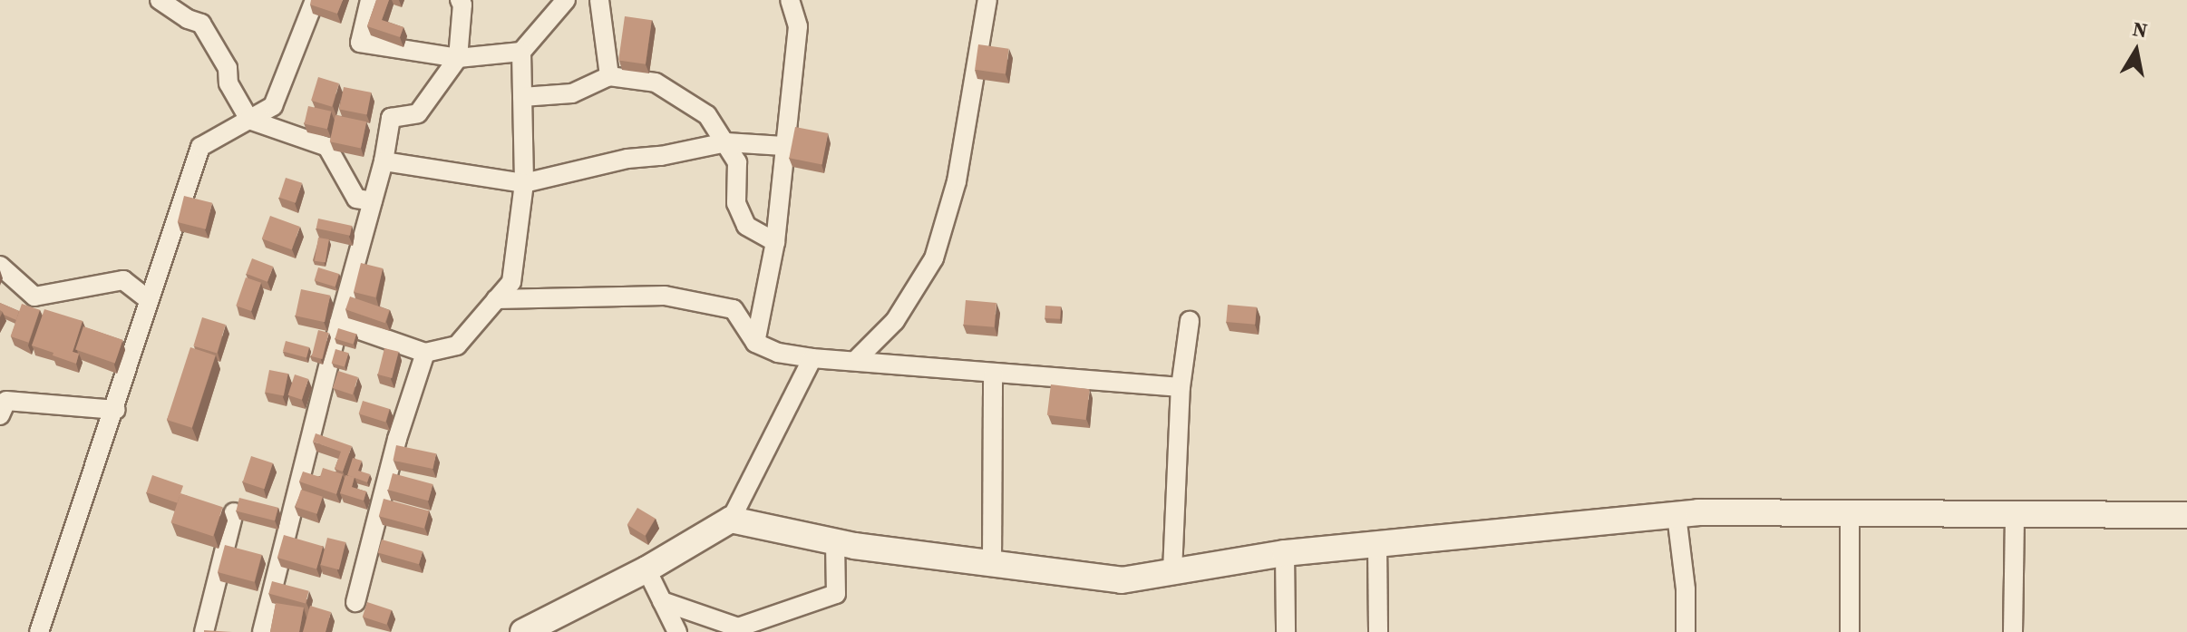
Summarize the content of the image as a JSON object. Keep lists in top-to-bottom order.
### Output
{
  "north": "top"
}
